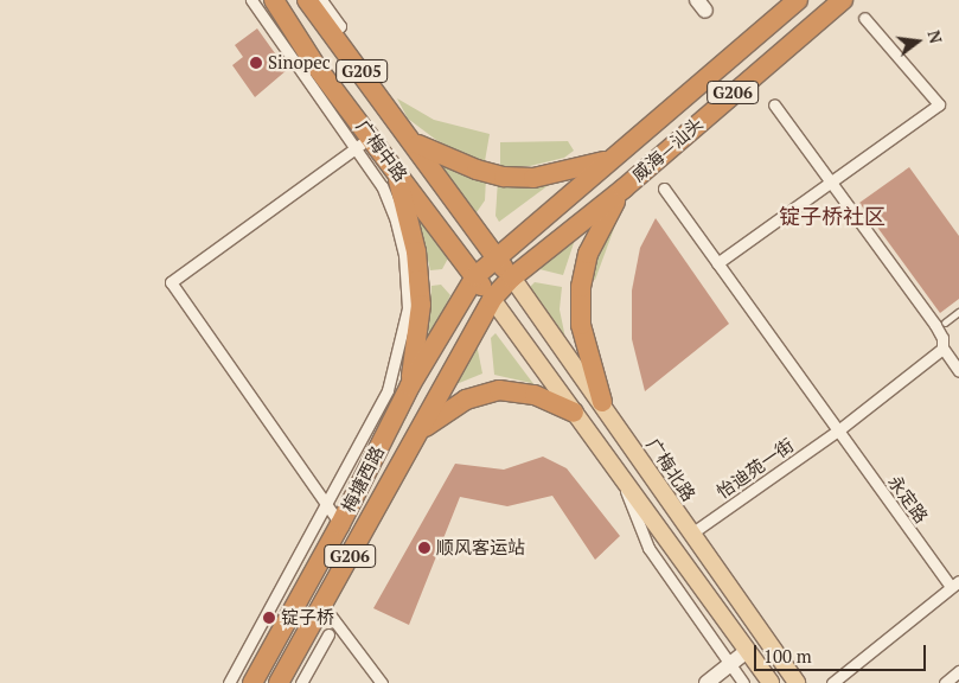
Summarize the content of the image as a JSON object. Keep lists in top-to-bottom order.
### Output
{
  "streets": {
    "highway": [
      "G205",
      "G206",
      "威海—汕头",
      "广梅中路",
      "梅塘西路"
    ],
    "main road": ["广梅北路"],
    "street": ["怡迪苑一街", "永定路"]
  },
  "crossings": [
    ["威海—汕头", "广梅中路"],
    ["威海—汕头", "广梅北路"],
    ["威海—汕头", "梅塘西路"],
    ["广梅中路", "广梅北路"],
    ["广梅中路", "梅塘西路"],
    ["怡迪苑一街", "广梅北路"],
    ["怡迪苑一街", "永定路"]
  ],
  "districts": ["锭子桥社区"],
  "places": ["Sinopec", "顺风客运站", "锭子桥"],
  "scale_bar": "100 m",
  "north": "right"
}
